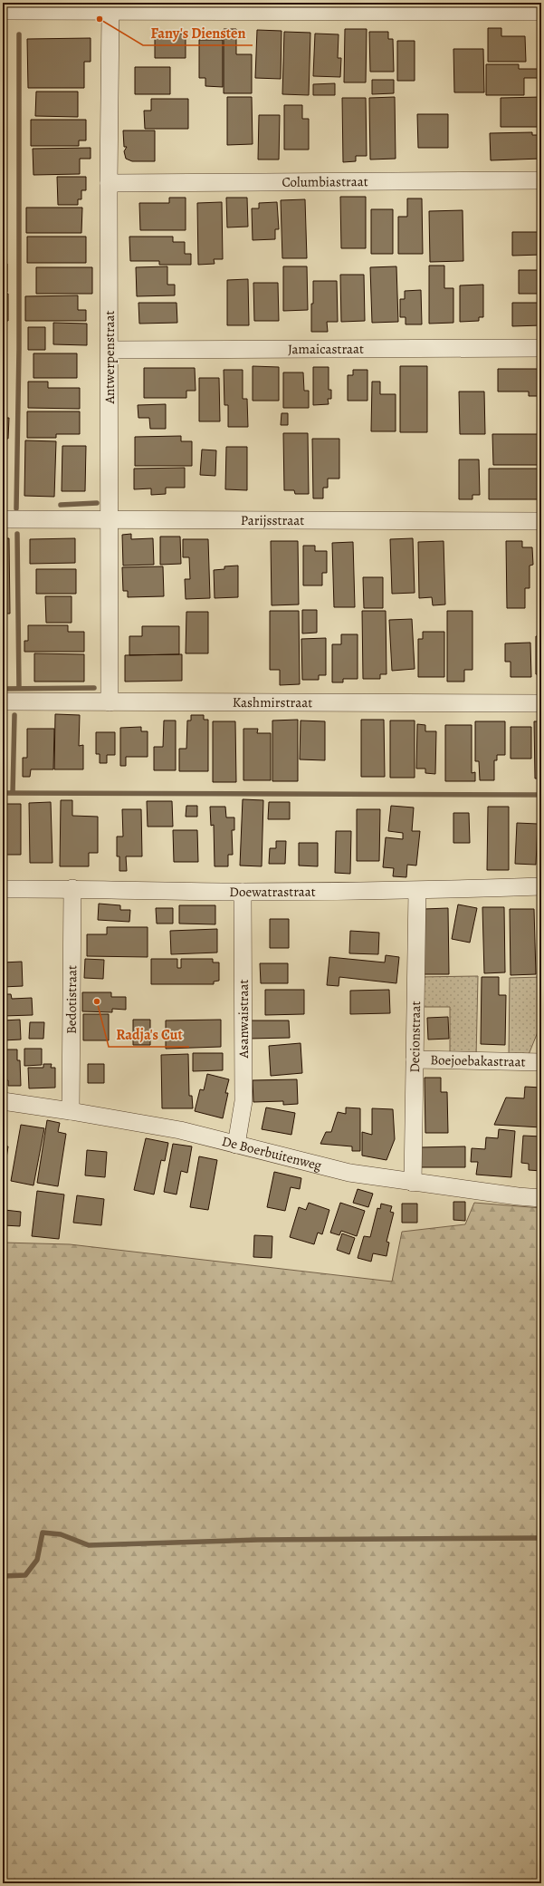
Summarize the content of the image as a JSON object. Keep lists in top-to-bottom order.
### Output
{
  "streets": {
    "street": [
      "Columbiastraat",
      "Jamaicastraat",
      "Antwerpenstraat",
      "Parijsstraat",
      "Kashmirstraat",
      "Doewatrastraat",
      "Bedotistraat",
      "Asanwaistraat",
      "Decionstraat",
      "Boejoebakastraat",
      "De Boerbuitenweg"
    ]
  },
  "crossings": [
    ["Columbiastraat", "Antwerpenstraat"],
    ["Jamaicastraat", "Antwerpenstraat"],
    ["Antwerpenstraat", "Parijsstraat"],
    ["Antwerpenstraat", "Kashmirstraat"],
    ["Doewatrastraat", "Bedotistraat"],
    ["Doewatrastraat", "Asanwaistraat"],
    ["Doewatrastraat", "Decionstraat"],
    ["Bedotistraat", "De Boerbuitenweg"],
    ["Asanwaistraat", "De Boerbuitenweg"],
    ["Decionstraat", "Boejoebakastraat"],
    ["Decionstraat", "De Boerbuitenweg"]
  ],
  "places": ["Fany's Diensten", "Radja's Cut"]
}
